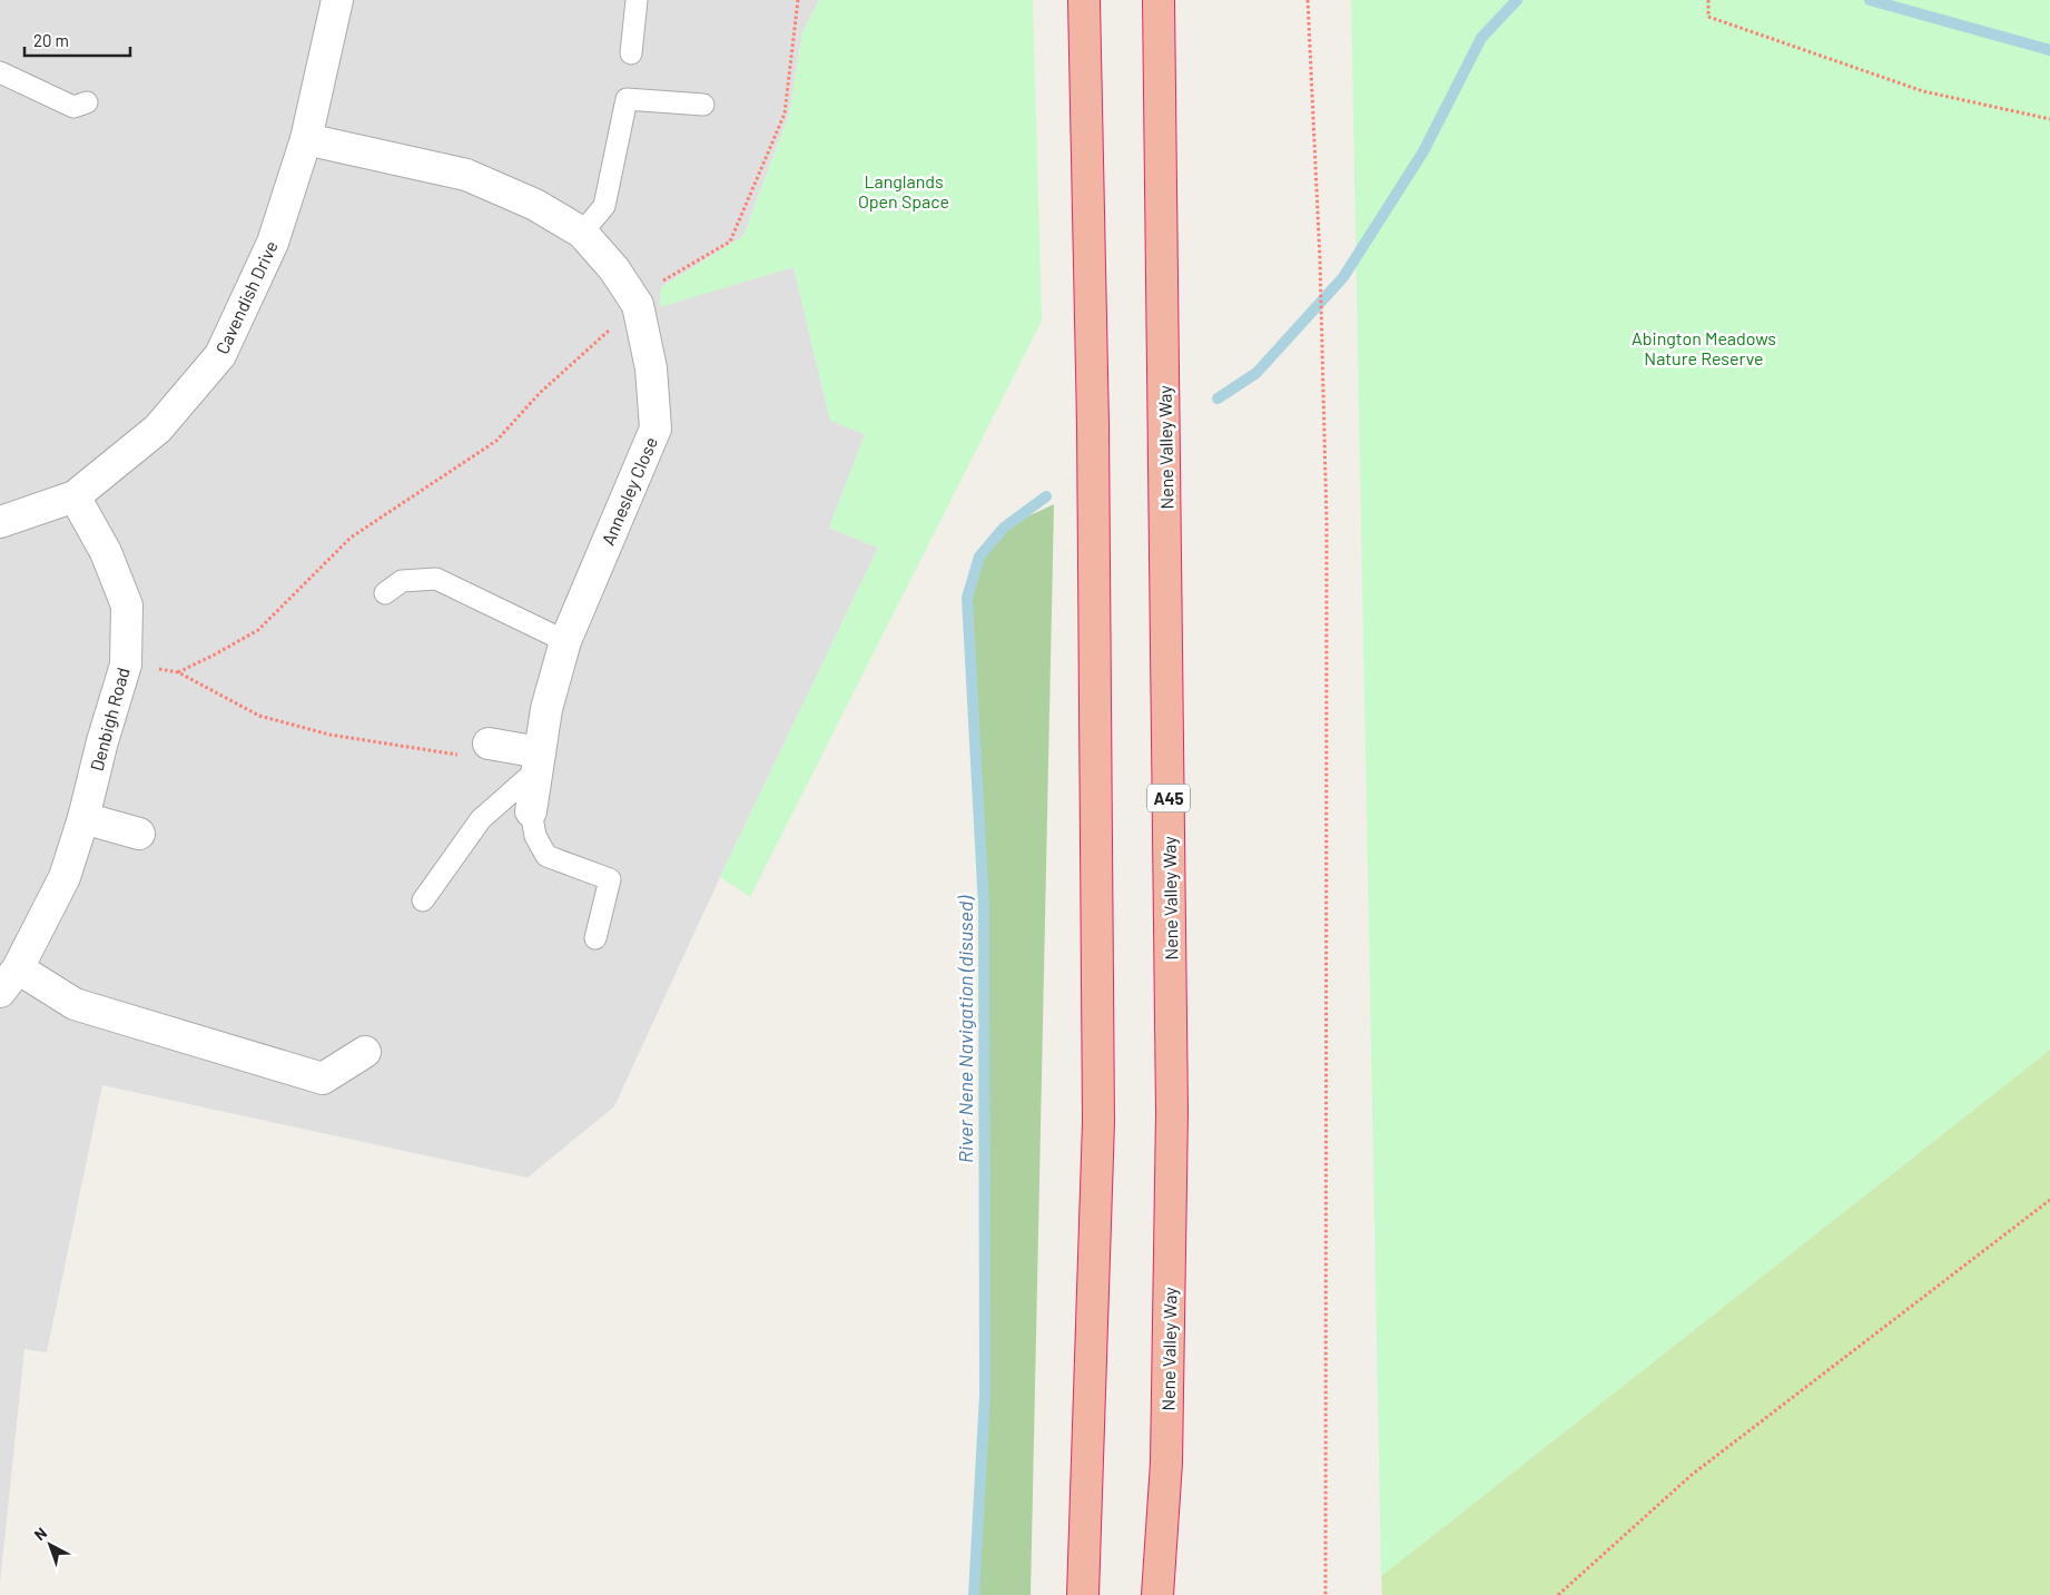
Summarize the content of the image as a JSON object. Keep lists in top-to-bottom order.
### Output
{
  "streets": {
    "highway": ["Nene Valley Way", "A45"],
    "street": ["Cavendish Drive", "Annesley Close", "Denbigh Road"]
  },
  "crossings": [
    ["Cavendish Drive", "Annesley Close"],
    ["Cavendish Drive", "Denbigh Road"]
  ],
  "water": ["River Nene Navigation (disused)"],
  "parks": ["Langlands Open Space", "Abington Meadows Nature Reserve"],
  "scale_bar": "20 m",
  "north": "top left"
}
